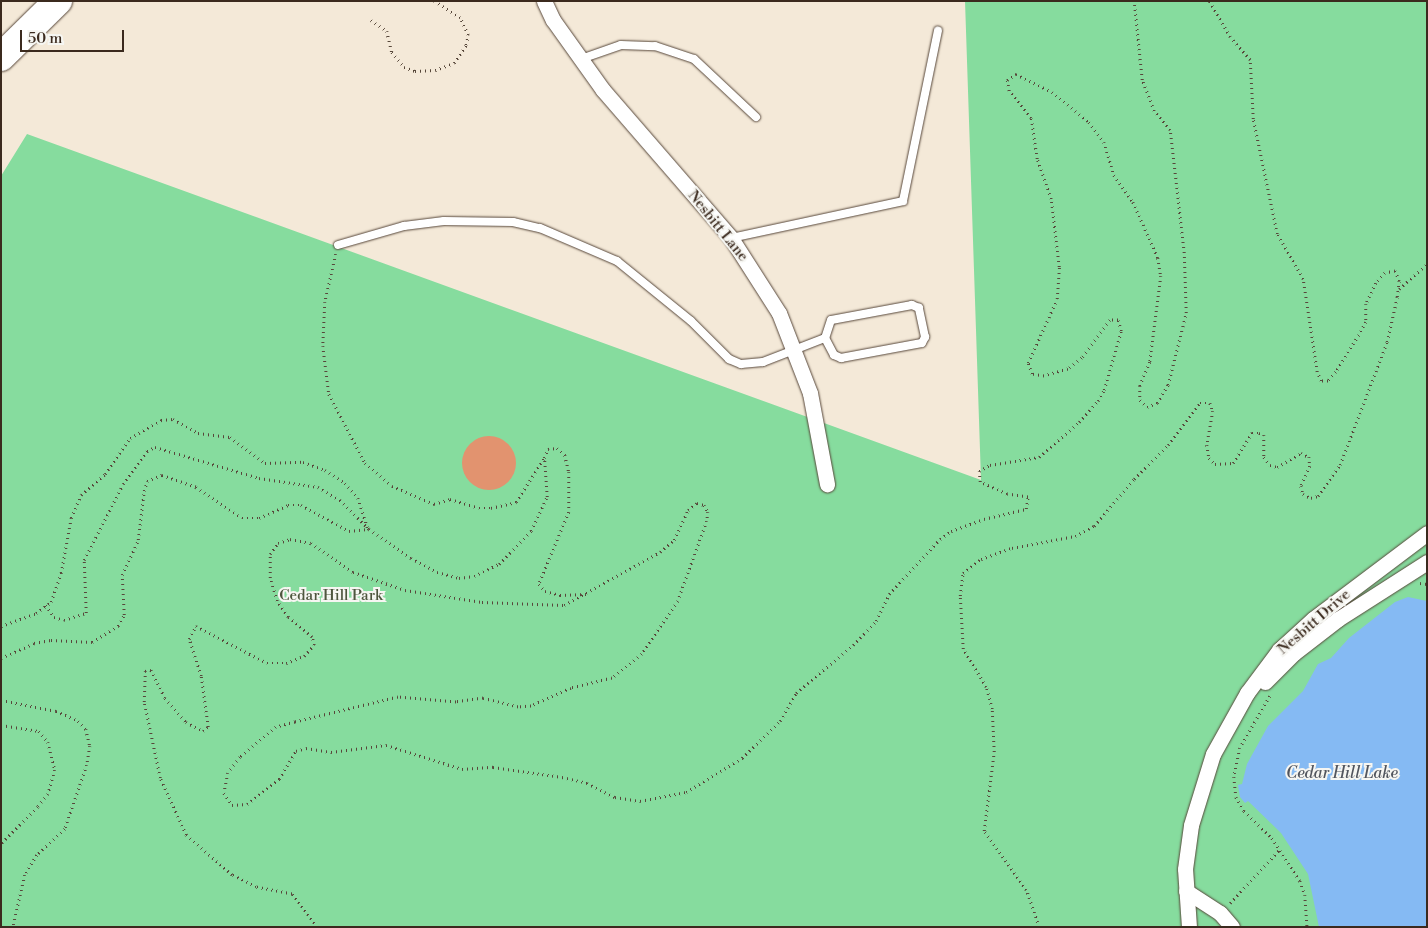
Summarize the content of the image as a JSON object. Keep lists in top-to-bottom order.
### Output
{
  "streets": {
    "street": ["Nesbitt Lane", "Nesbitt Drive"]
  },
  "water": ["Cedar Hill Lake"],
  "parks": ["Cedar Hill Park"],
  "scale_bar": "50 m"
}
